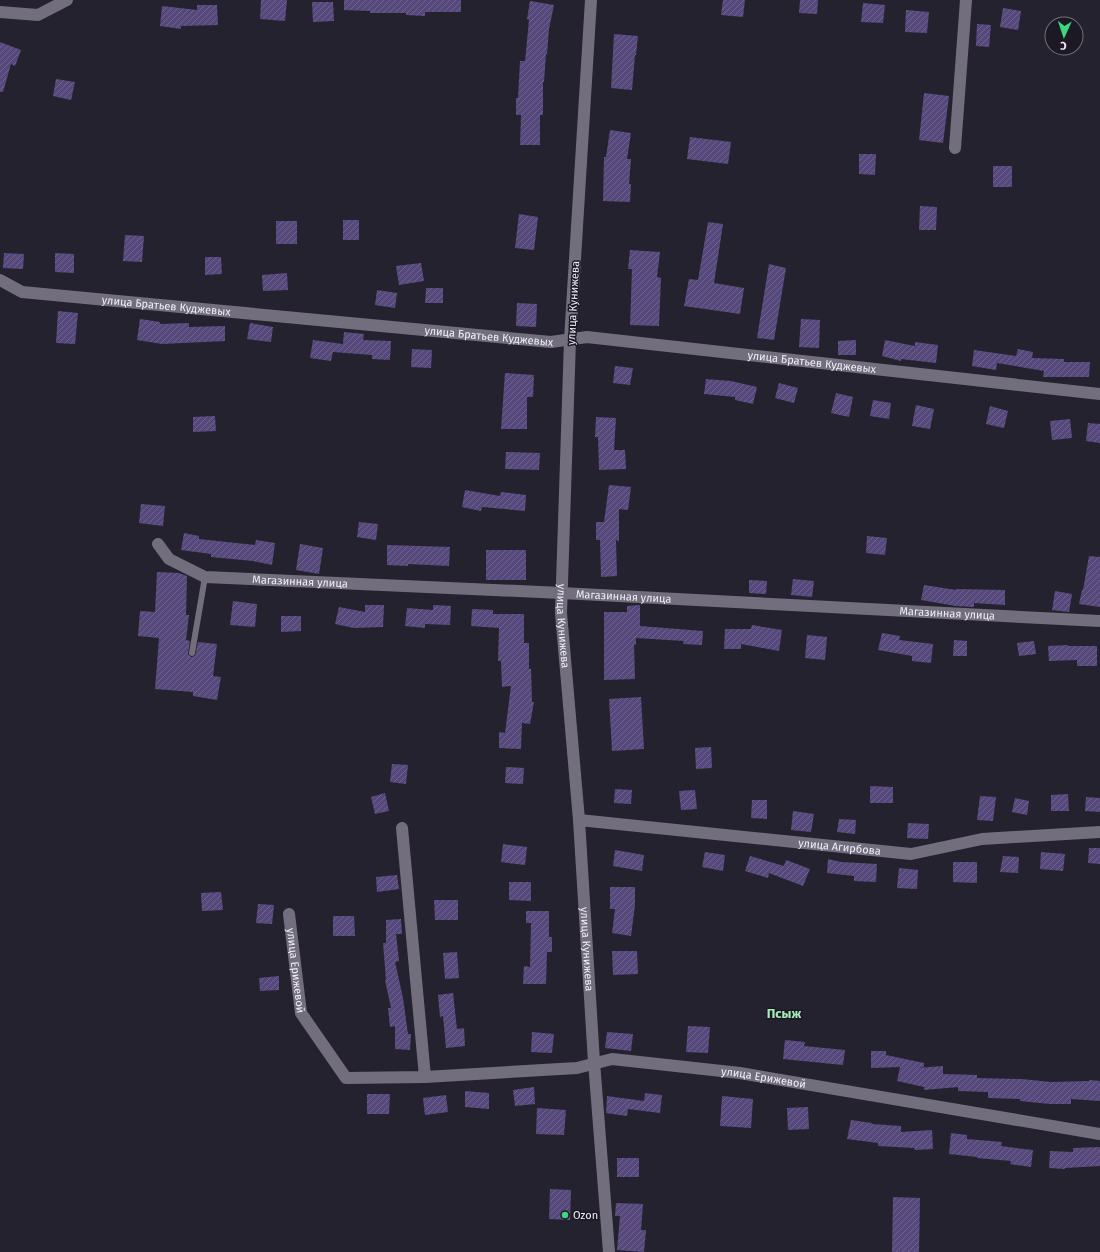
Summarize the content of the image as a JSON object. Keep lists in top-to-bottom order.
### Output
{
  "streets": {
    "street": [
      "улица Кунижева",
      "улица Братьев Куджевых",
      "Магазинная улица",
      "улица Агирбова",
      "улица Ерижевой"
    ]
  },
  "crossings": [
    ["улица Кунижева", "улица Братьев Куджевых"],
    ["улица Кунижева", "Магазинная улица"],
    ["улица Кунижева", "улица Агирбова"],
    ["улица Кунижева", "улица Ерижевой"]
  ],
  "districts": ["Псыж"],
  "places": ["Ozon"],
  "north": "bottom"
}
